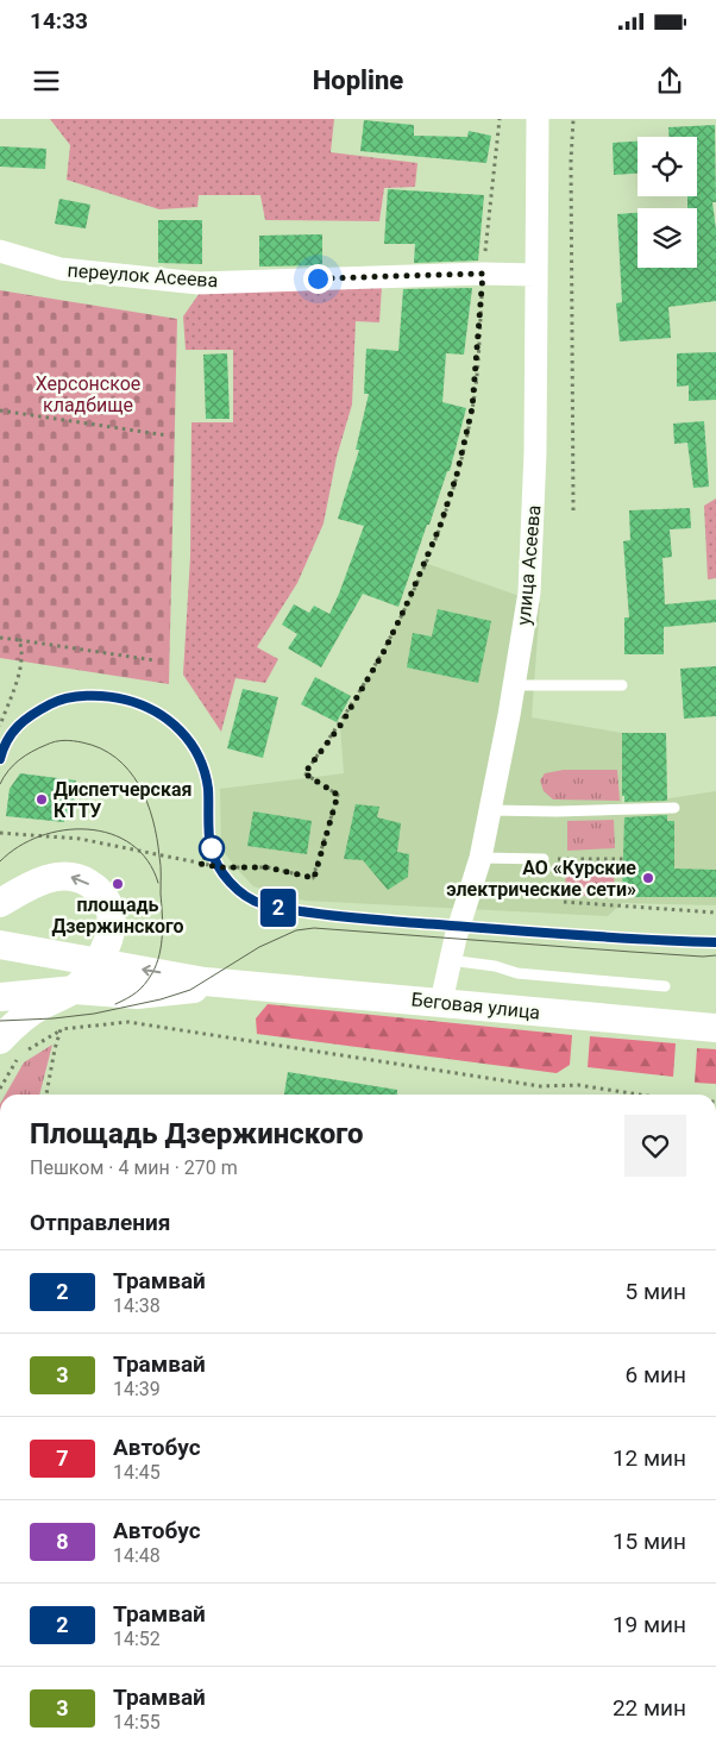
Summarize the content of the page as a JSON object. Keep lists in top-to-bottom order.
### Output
{
  "streets": {
    "street": ["переулок Асеева", "улица Асеева", "Беговая улица"]
  },
  "crossings": [
    ["переулок Асеева", "улица Асеева"],
    ["улица Асеева", "Беговая улица"]
  ],
  "parks": ["Херсонское кладбище"],
  "places": ["Диспетчерская КТТУ", "АО «Курские электрические сети»", "площадь Дзержинского"],
  "lines": ["tram line 2"],
  "page": {
    "status": "14:33",
    "header": "Hopline",
    "on_map": "2",
    "heading": [
      ["Площадь Дзержинского", "Пешком · 4 мин · 270 m"],
      "Отправления"
    ],
    "list": [
      {
        "mark": "2",
        "name": "Трамвай",
        "note": "14:38",
        "value": "5 мин"
      },
      {
        "mark": "3",
        "name": "Трамвай",
        "note": "14:39",
        "value": "6 мин"
      },
      {
        "mark": "7",
        "name": "Автобус",
        "note": "14:45",
        "value": "12 мин"
      },
      {
        "mark": "8",
        "name": "Автобус",
        "note": "14:48",
        "value": "15 мин"
      },
      {
        "mark": "2",
        "name": "Трамвай",
        "note": "14:52",
        "value": "19 мин"
      },
      {
        "mark": "3",
        "name": "Трамвай",
        "note": "14:55",
        "value": "22 мин"
      }
    ]
  }
}
